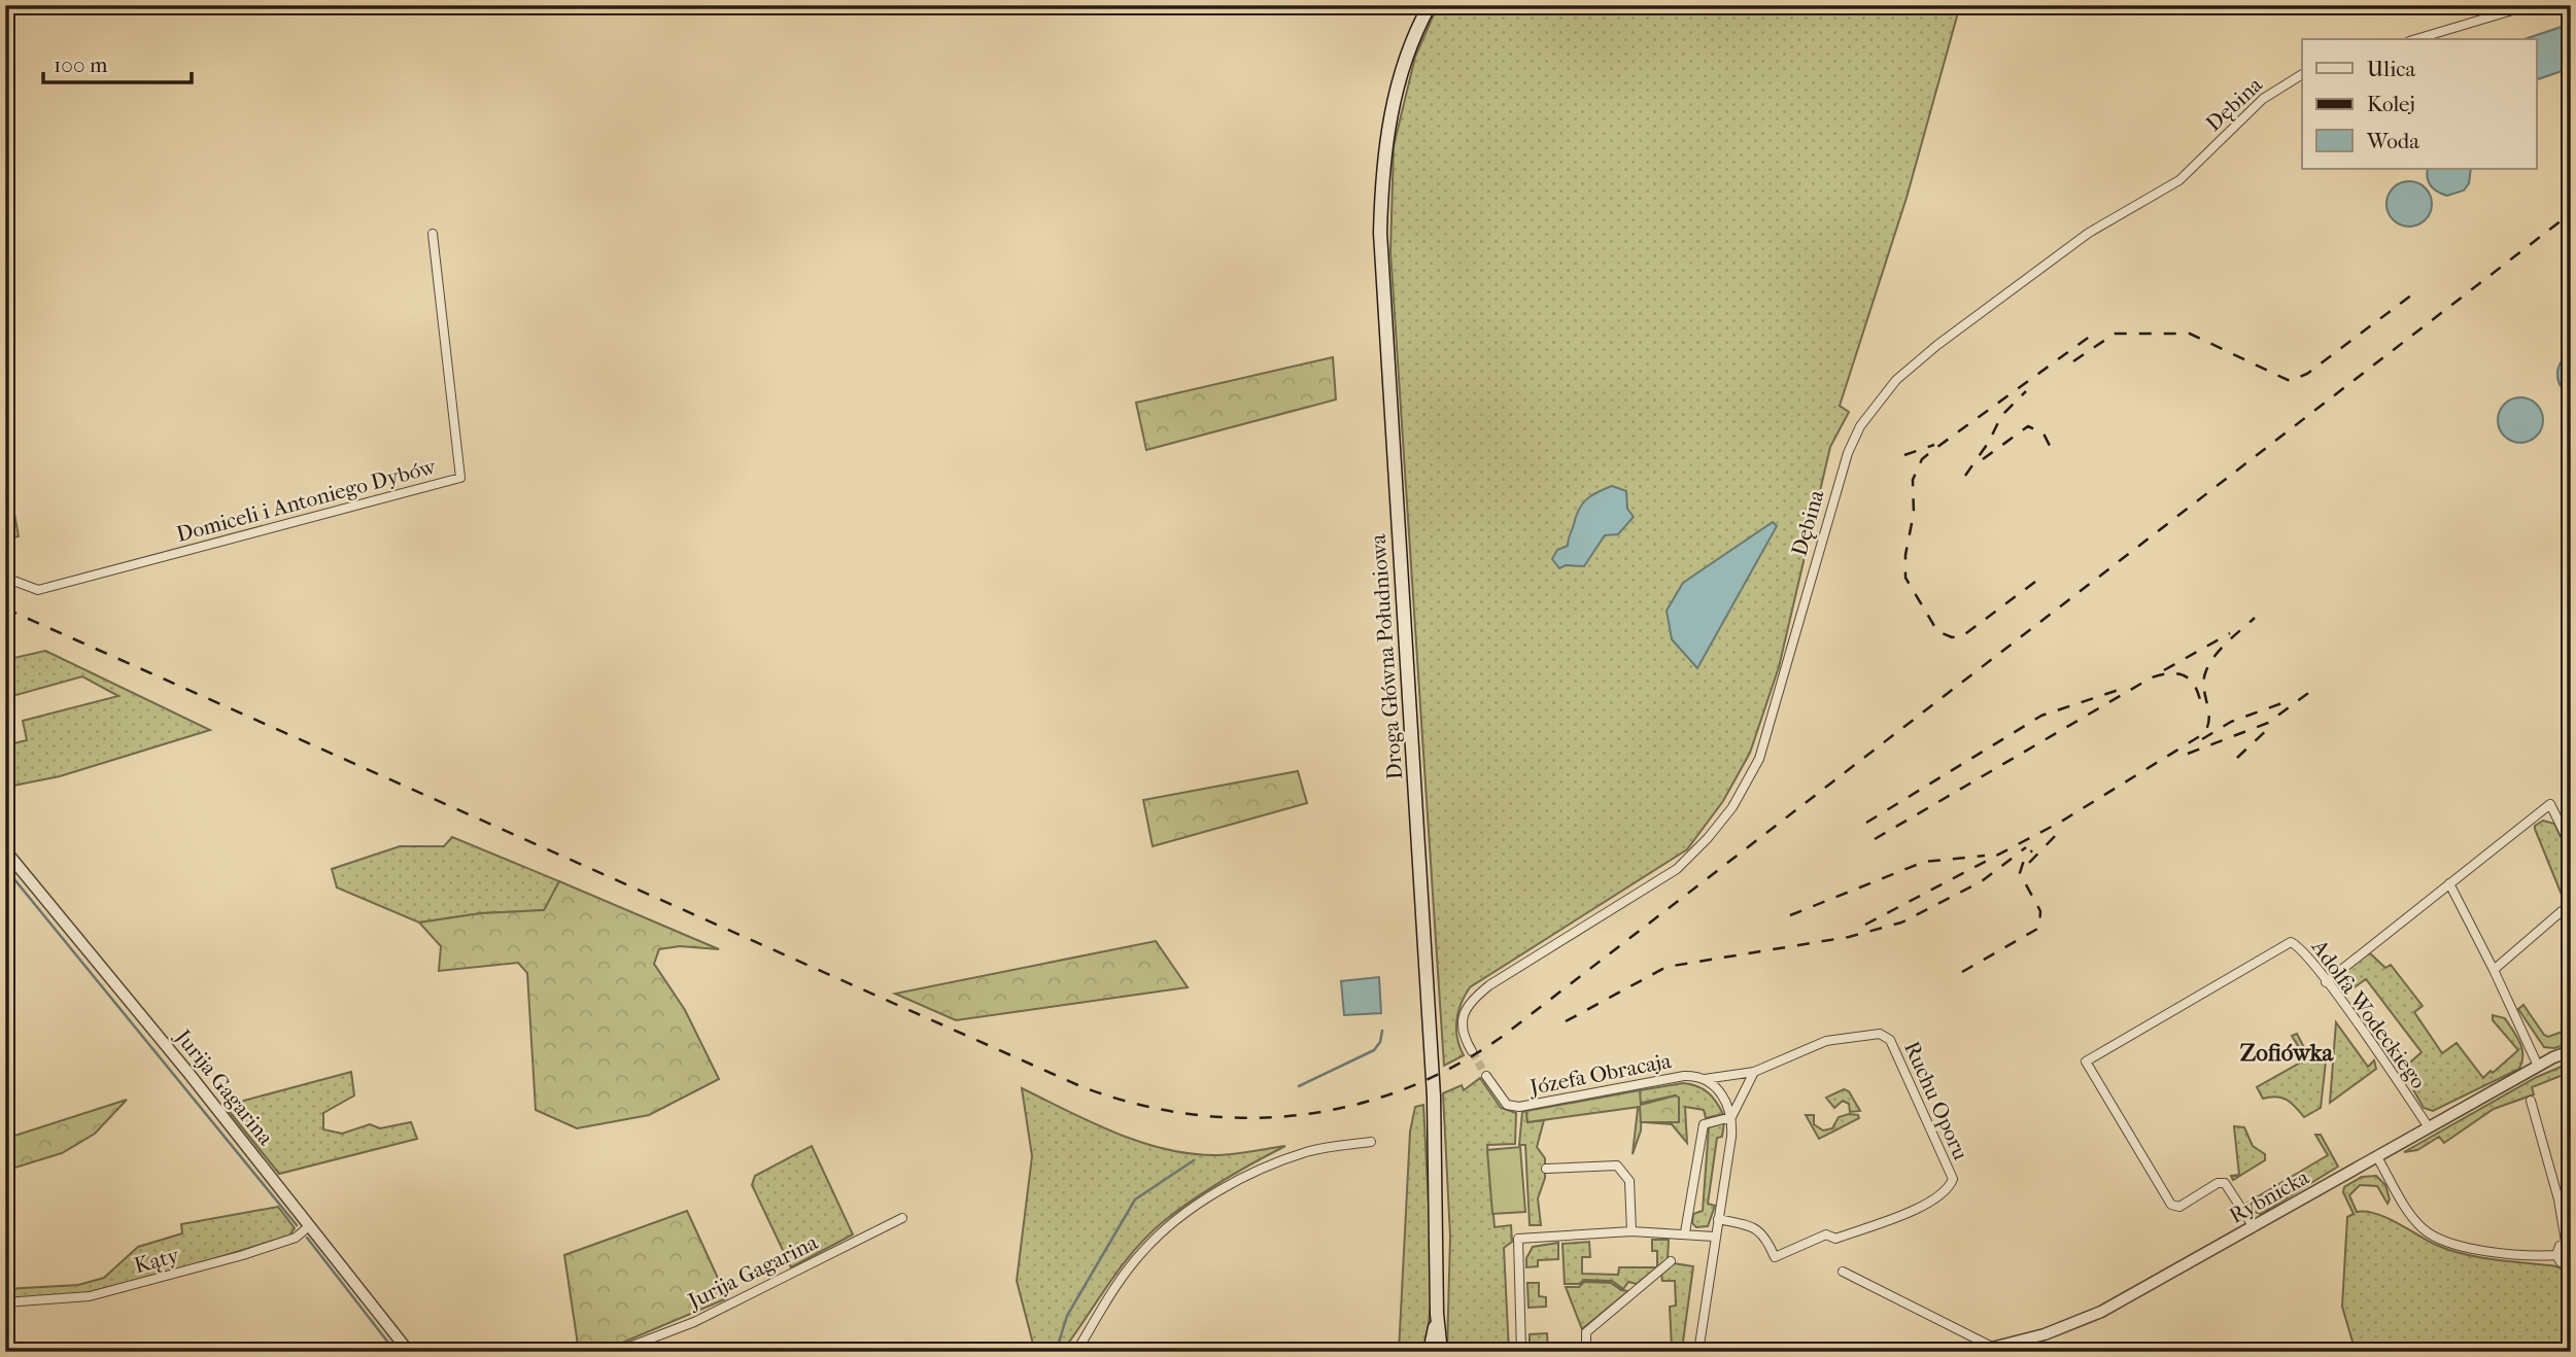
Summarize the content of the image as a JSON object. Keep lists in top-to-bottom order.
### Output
{
  "streets": {
    "main road": ["Droga Główna Południowa"],
    "street": [
      "Dębina",
      "Domiceli i Antoniego Dybów",
      "Adolfa Wodeckiego",
      "Józefa Obracaja",
      "Jurija Gagarina",
      "Ruchu Oporu",
      "Rybnicka",
      "Kąty"
    ]
  },
  "crossings": [
    ["Adolfa Wodeckiego", "Rybnicka"],
    ["Józefa Obracaja", "Ruchu Oporu"],
    ["Jurija Gagarina", "Kąty"]
  ],
  "districts": ["Zofiówka"],
  "legend": ["Ulica", "Kolej", "Woda"],
  "scale_bar": "100 m"
}
